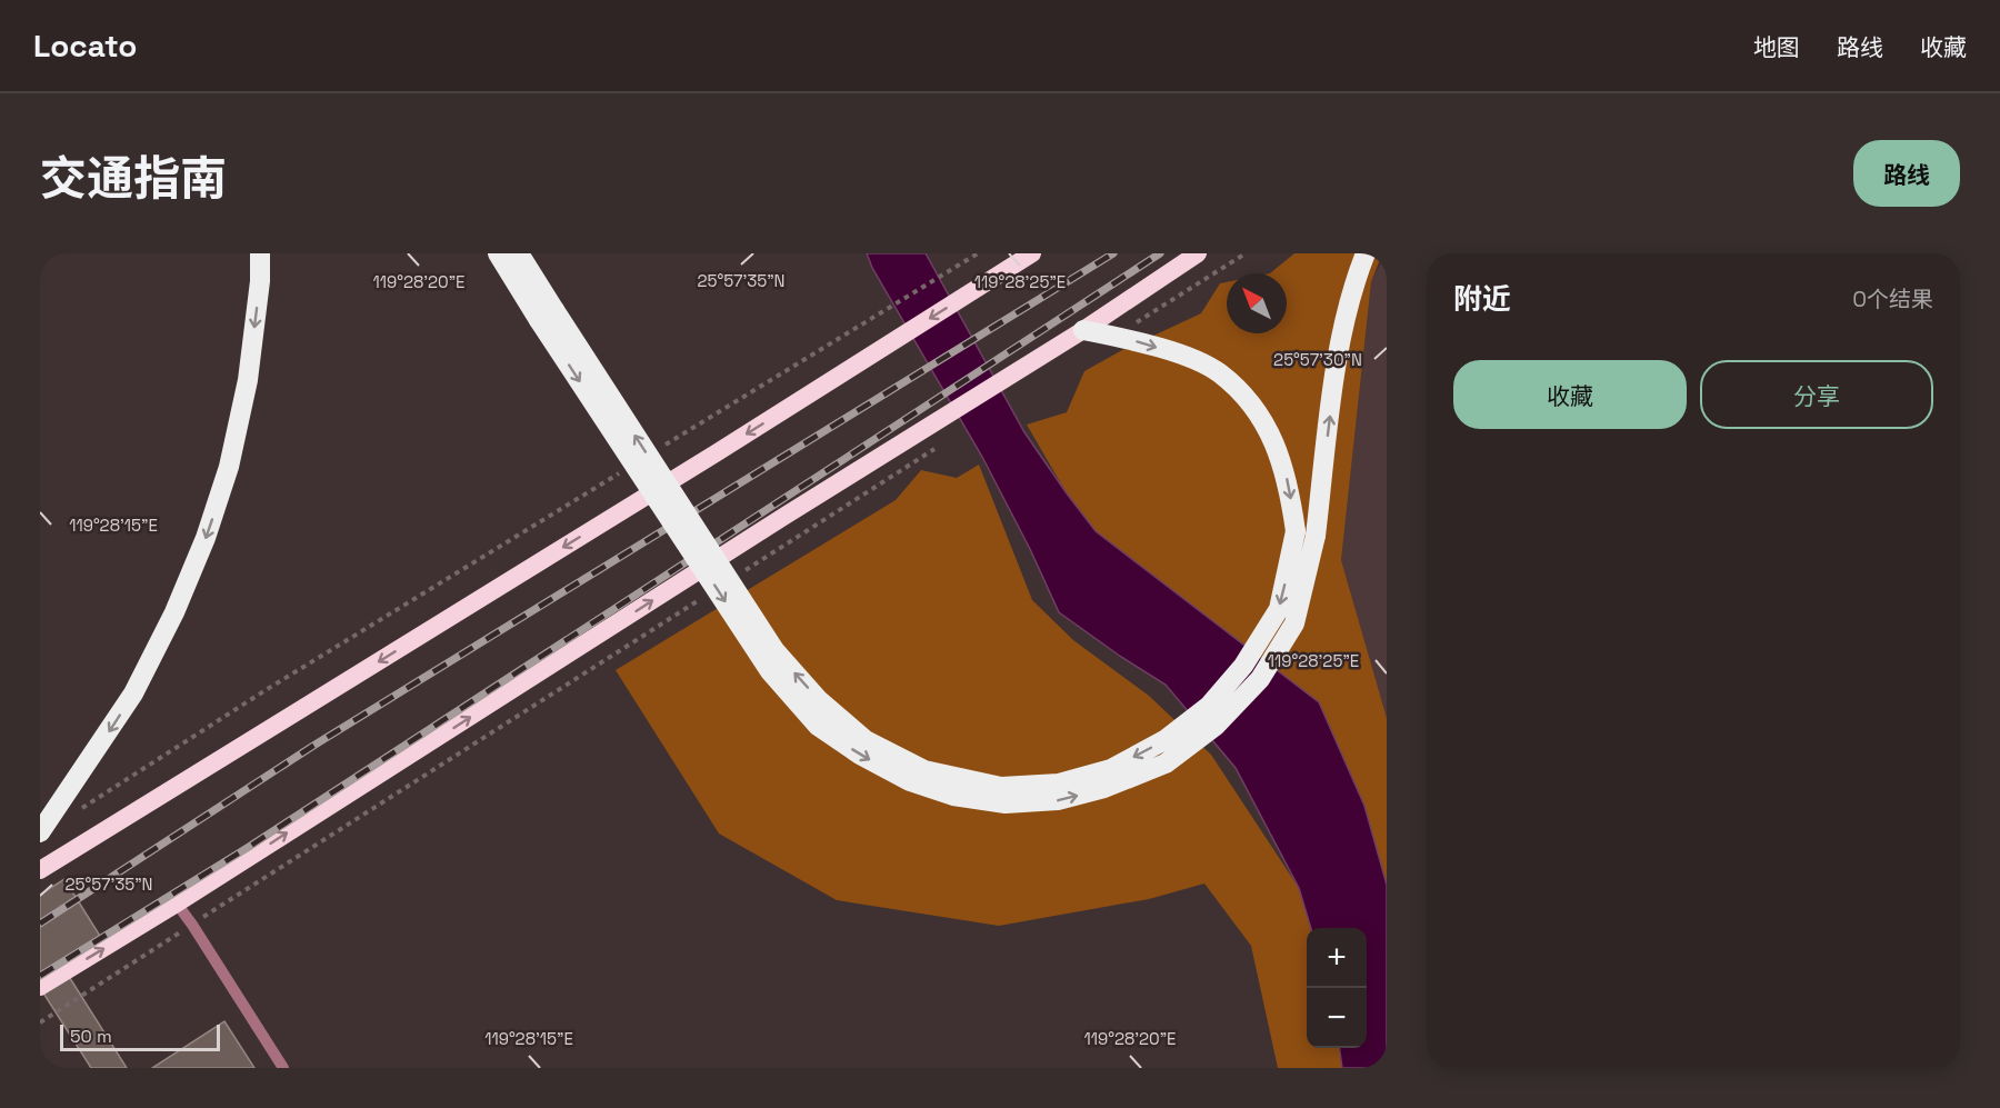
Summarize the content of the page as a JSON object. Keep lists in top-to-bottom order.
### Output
{
  "scale_bar": "50 m",
  "north": "top left",
  "page": {
    "header": "Locato",
    "nav": ["地图", "路线", "收藏"],
    "title": "交通指南",
    "buttons": [
      "路线",
      ["收藏", "分享"]
    ],
    "heading": ["附近", "0个结果"],
    "map_buttons": ["+", "−"],
    "scale": "50 m"
  },
  "coordinates": [
    "25°57'35\"N",
    "119°28'25\"E",
    "119°28'20\"E",
    "25°57'30\"N",
    "119°28'15\"E"
  ]
}
